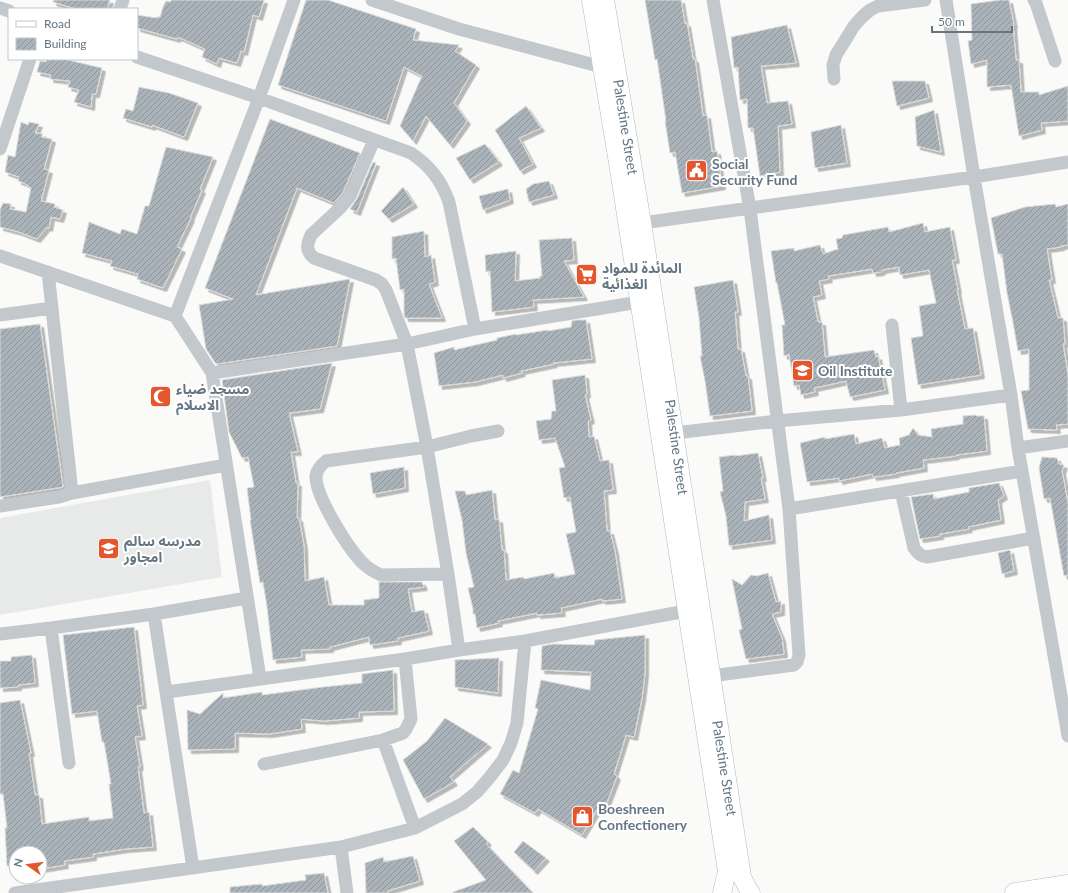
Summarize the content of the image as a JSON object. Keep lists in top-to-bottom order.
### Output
{
  "streets": {
    "street": ["Palestine Street"]
  },
  "places": {
    "public building": ["Social Security Fund"],
    "supermarket": ["المائدة للمواد الغذائية"],
    "school or university": ["Oil Institute", "مدرسه سالم امجاور"],
    "mosque": ["مسجد ضياء الاسلام"],
    "shop": ["Boeshreen Confectionery"]
  },
  "legend": ["Road", "Building"],
  "scale_bar": "50 m",
  "north": "left"
}
